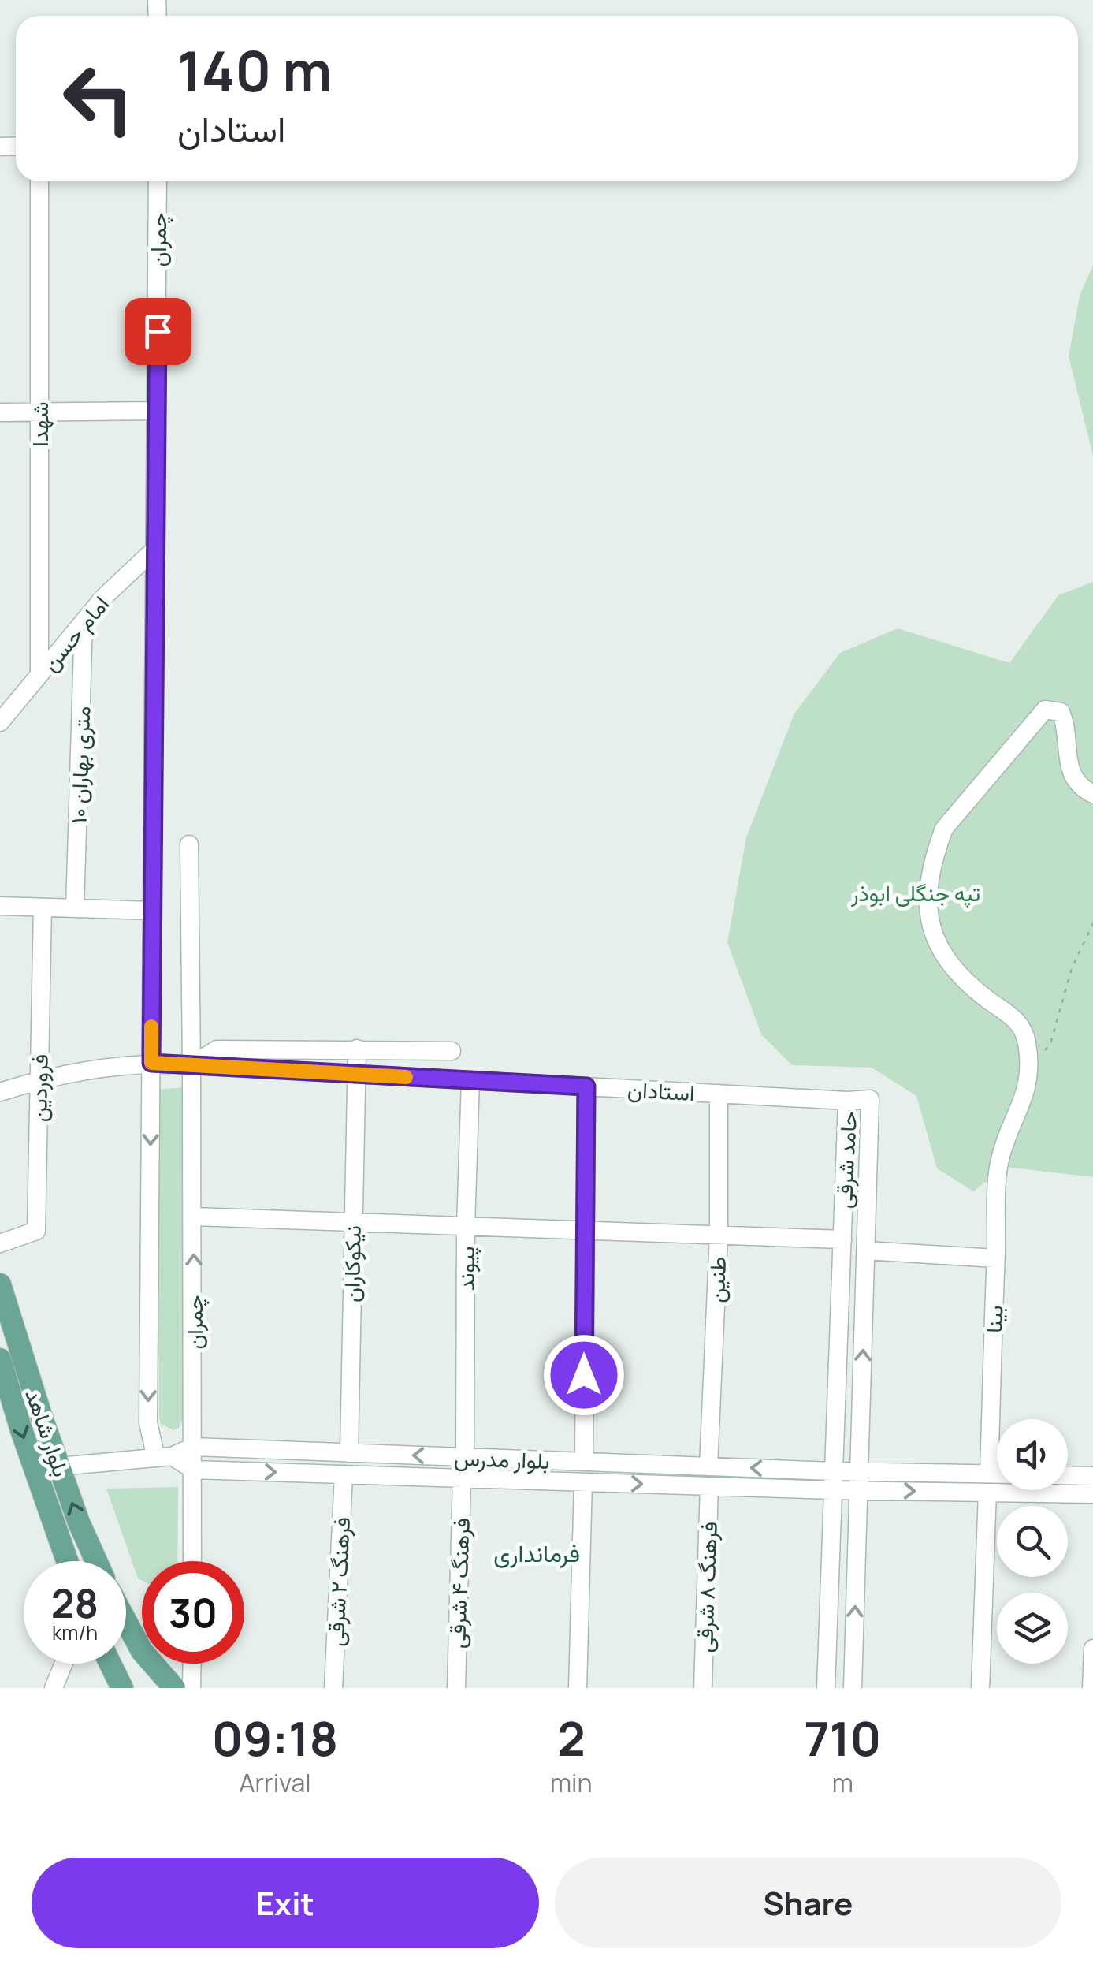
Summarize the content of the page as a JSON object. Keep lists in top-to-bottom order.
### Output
{
  "streets": {
    "main road": ["بلوار شاهد"],
    "street": [
      "چمران",
      "شهدا",
      "امام حسن",
      "۱۰ متری بهاران",
      "فروردین",
      "استادان",
      "حامد شرقی",
      "نیکوکاران",
      "پیوند",
      "طنین",
      "بینا",
      "بلوار مدرس",
      "فرهنگ ۲ شرقی",
      "فرهنگ ۴ شرقی",
      "فرهنگ ۸ شرقی"
    ]
  },
  "crossings": [
    ["چمران", "امام حسن"],
    ["چمران", "استادان"],
    ["چمران", "بلوار مدرس"],
    ["شهدا", "امام حسن"],
    ["امام حسن", "۱۰ متری بهاران"],
    ["استادان", "حامد شرقی"],
    ["استادان", "نیکوکاران"],
    ["استادان", "پیوند"],
    ["استادان", "طنین"],
    ["حامد شرقی", "بلوار مدرس"],
    ["نیکوکاران", "بلوار مدرس"],
    ["پیوند", "بلوار مدرس"],
    ["طنین", "بلوار مدرس"],
    ["بلوار شاهد", "بلوار مدرس"],
    ["بلوار مدرس", "فرهنگ ۲ شرقی"],
    ["بلوار مدرس", "فرهنگ ۴ شرقی"],
    ["بلوار مدرس", "فرهنگ ۸ شرقی"]
  ],
  "districts": ["فرمانداری"],
  "parks": ["تپه جنگلی ابوذر"],
  "page": {
    "turn": ["140 m", "استادان"],
    "speed": "28 km/h",
    "limit": "30",
    "eta": [
      "09:18",
      "Arrival",
      "2",
      "min",
      "710",
      "m"
    ],
    "buttons": ["Exit", "Share"]
  }
}
